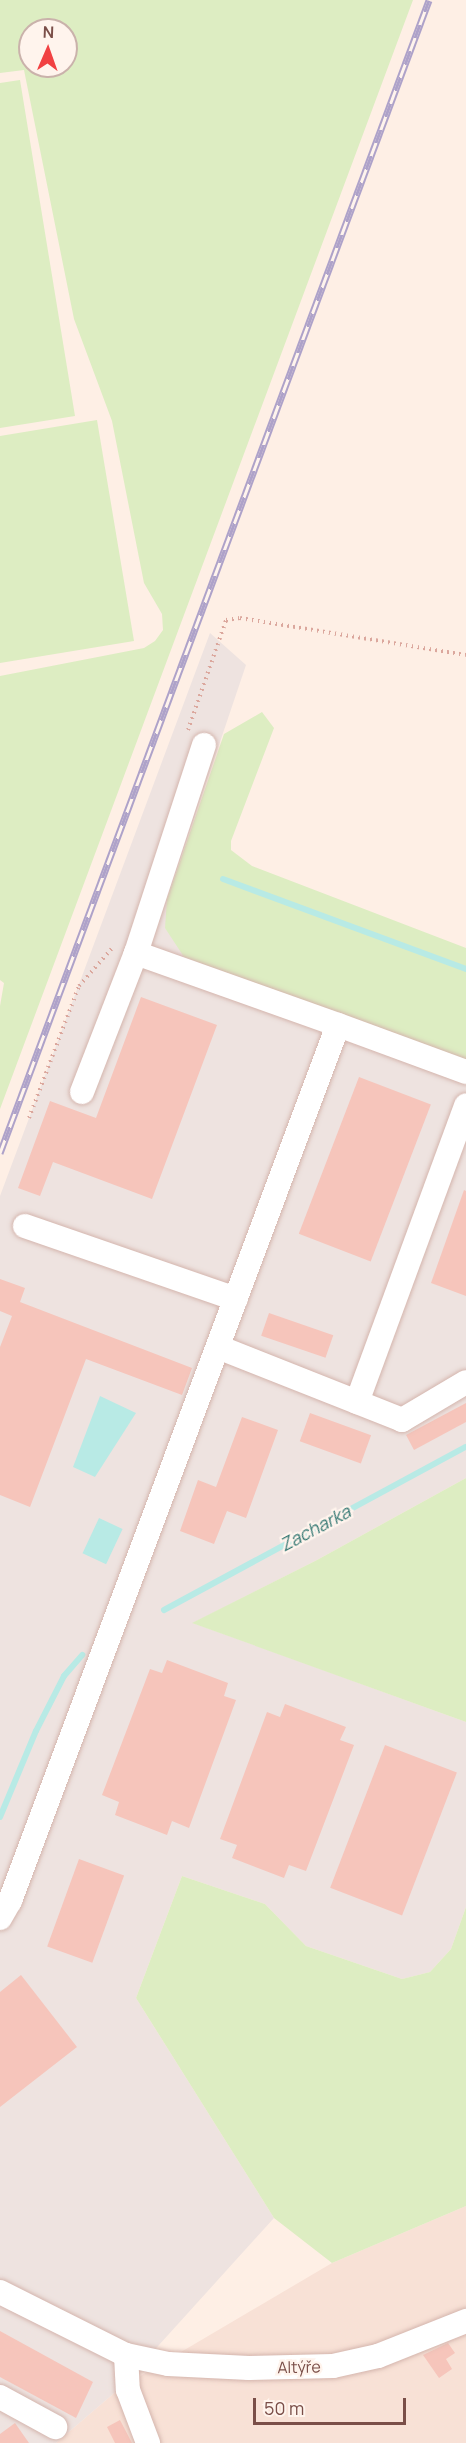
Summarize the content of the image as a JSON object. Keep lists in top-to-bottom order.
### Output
{
  "streets": {
    "street": ["Altýře"]
  },
  "water": ["Zacharka"],
  "scale_bar": "50 m",
  "north": "top"
}
